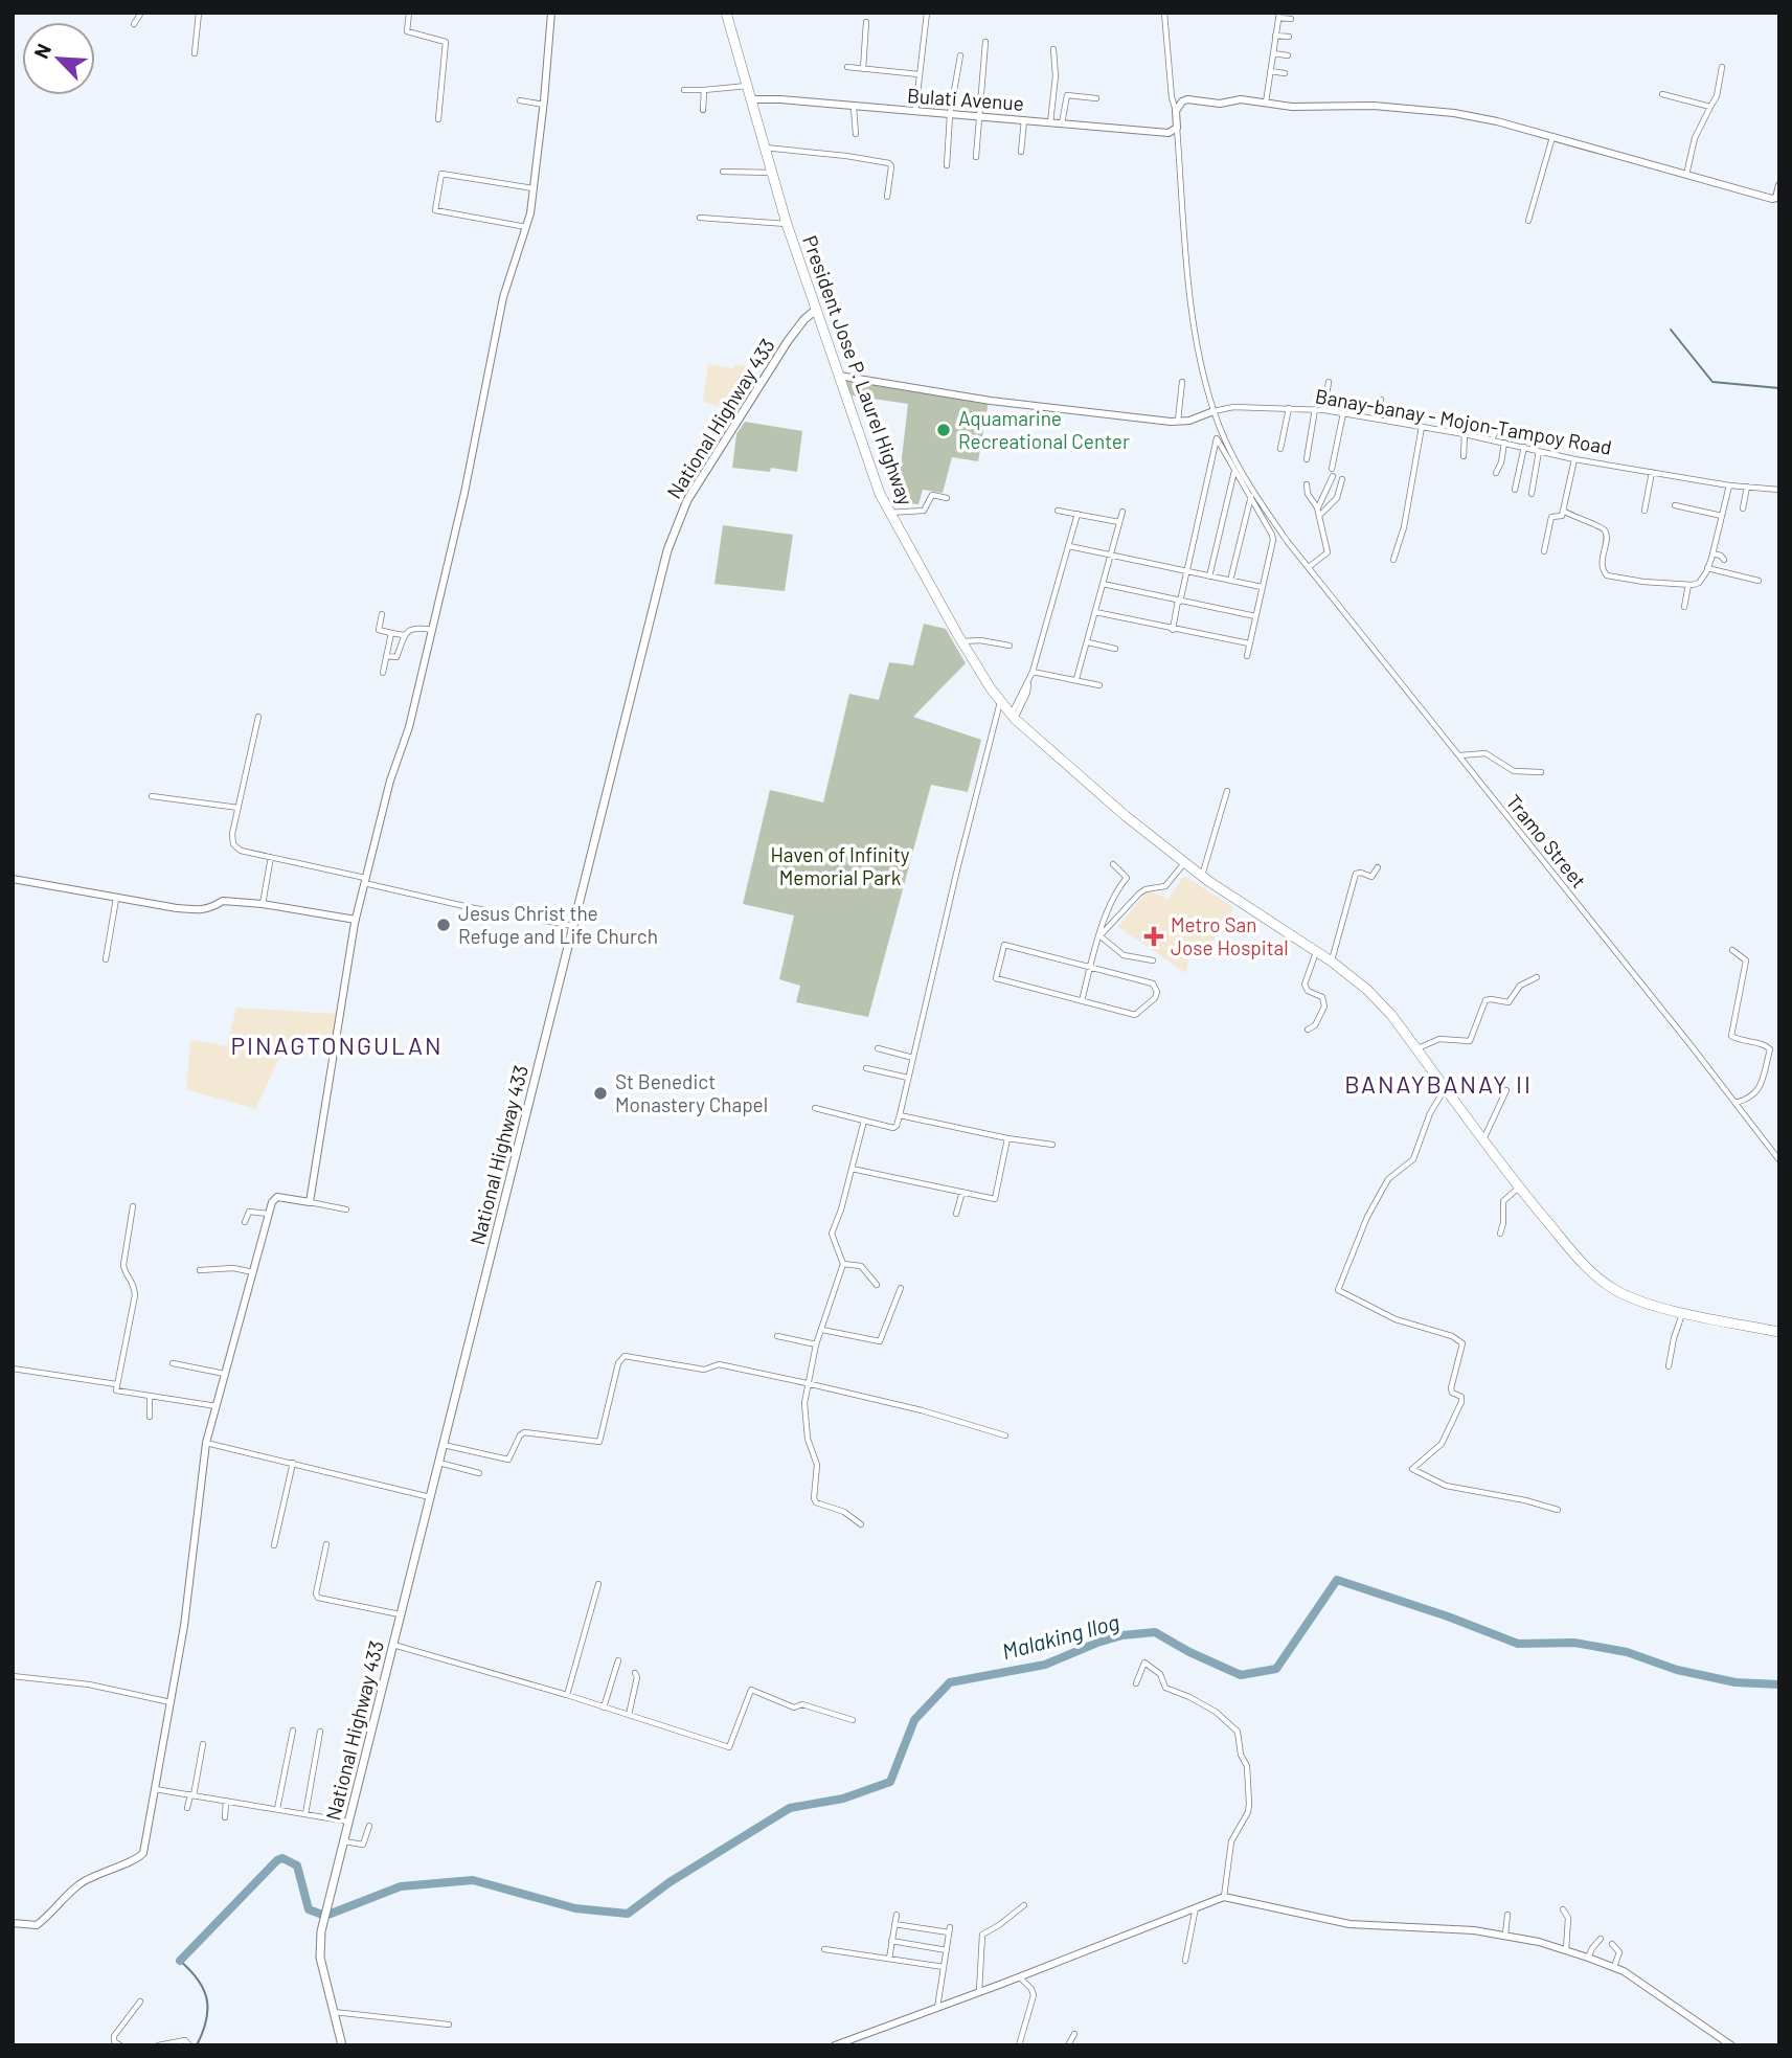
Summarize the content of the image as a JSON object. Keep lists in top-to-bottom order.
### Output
{
  "streets": {
    "highway": ["President Jose P. Laurel Highway"],
    "main road": ["National Highway 433"],
    "street": ["Bulati Avenue", "Banay-banay - Mojon-Tampoy Road", "Tramo Street"]
  },
  "crossings": [
    ["Bulati Avenue", "President Jose P. Laurel Highway"],
    ["Bulati Avenue", "Tramo Street"],
    ["President Jose P. Laurel Highway", "National Highway 433"],
    ["President Jose P. Laurel Highway", "Banay-banay - Mojon-Tampoy Road"],
    ["Banay-banay - Mojon-Tampoy Road", "Tramo Street"]
  ],
  "districts": ["PINAGTONGULAN", "BANAYBANAY II"],
  "water": ["Malaking Ilog"],
  "parks": ["Haven of Infinity Memorial Park"],
  "places": {
    "other": ["Aquamarine Recreational Center", "Jesus Christ the Refuge and Life Church", "St Benedict Monastery Chapel"],
    "health": ["Metro San Jose Hospital"]
  },
  "north": "top left"
}
